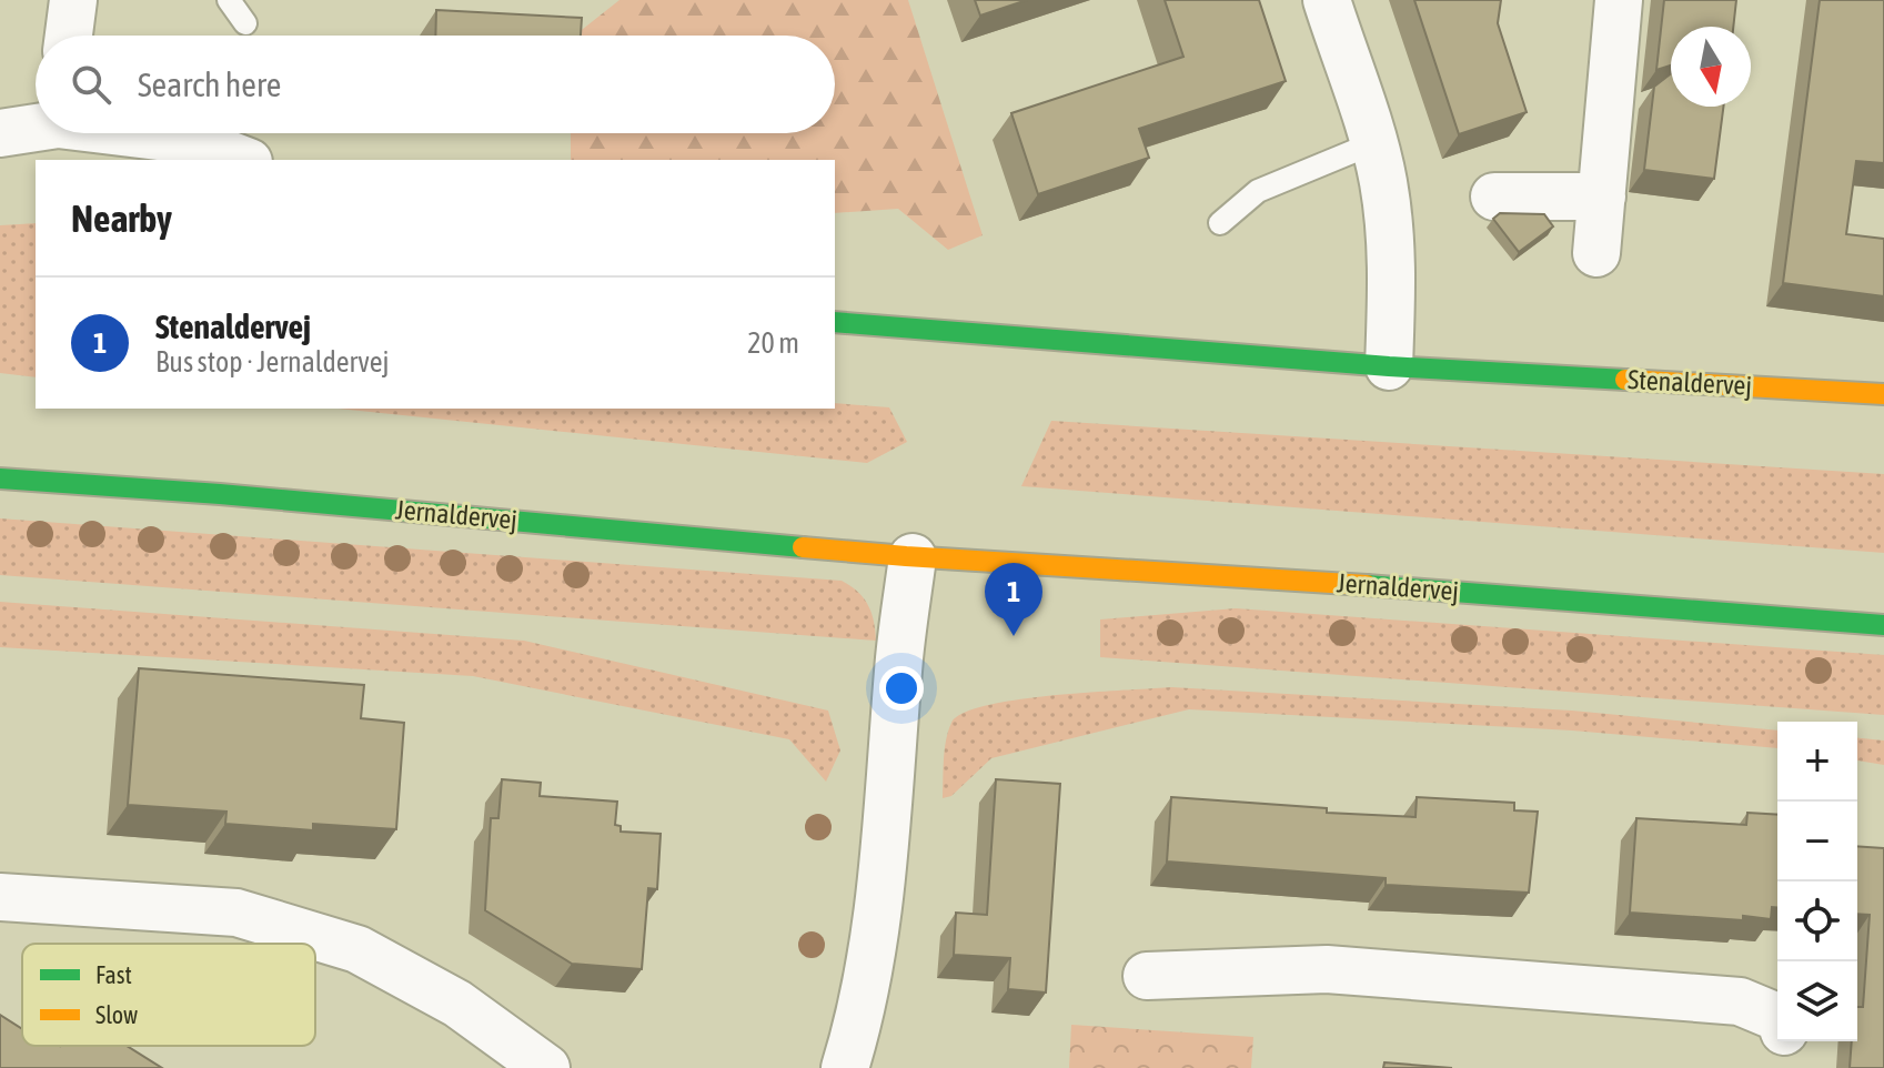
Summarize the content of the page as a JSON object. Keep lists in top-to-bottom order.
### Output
{
  "streets": {
    "street": ["Stenaldervej", "Jernaldervej"]
  },
  "legend": ["Fast", "Slow"],
  "north": "bottom",
  "page": {
    "search": "Search here",
    "heading": "Nearby",
    "list": [
      {
        "mark": "1",
        "name": "Stenaldervej",
        "note": "Bus stop · Jernaldervej",
        "value": "20 m"
      }
    ],
    "pins": "1",
    "map_buttons": ["+", "−"]
  }
}
